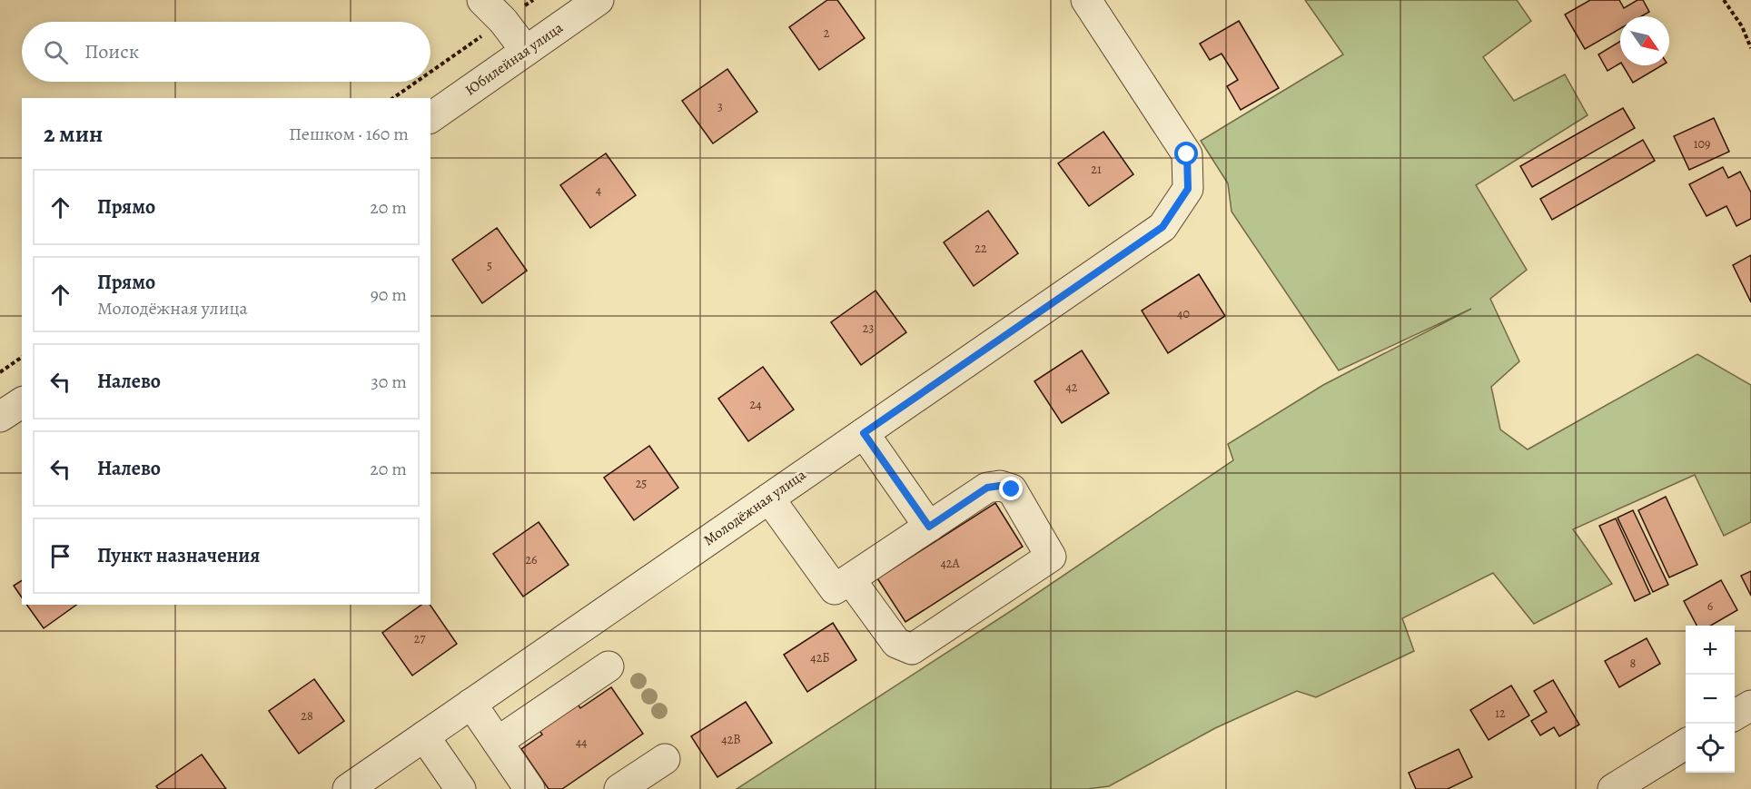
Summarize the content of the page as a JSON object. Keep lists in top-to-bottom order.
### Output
{
  "streets": {
    "street": ["Юбилейная улица", "Молодёжная улица"]
  },
  "house_numbers": [
    "2",
    "3",
    "109",
    "21",
    "4",
    "22",
    "5",
    "40",
    "23",
    "42",
    "24",
    "25",
    "26",
    "42А",
    "6",
    "27",
    "42Б",
    "8",
    "12",
    "28",
    "42В",
    "44"
  ],
  "north": "bottom right",
  "page": {
    "search": "Поиск",
    "heading": ["2 мин", "Пешком · 160 m"],
    "list": [
      ["Прямо", "20 m"],
      ["Прямо", "Молодёжная улица", "90 m"],
      ["Налево", "30 m"],
      ["Налево", "20 m"],
      "Пункт назначения"
    ],
    "map_buttons": ["+", "−"]
  }
}
